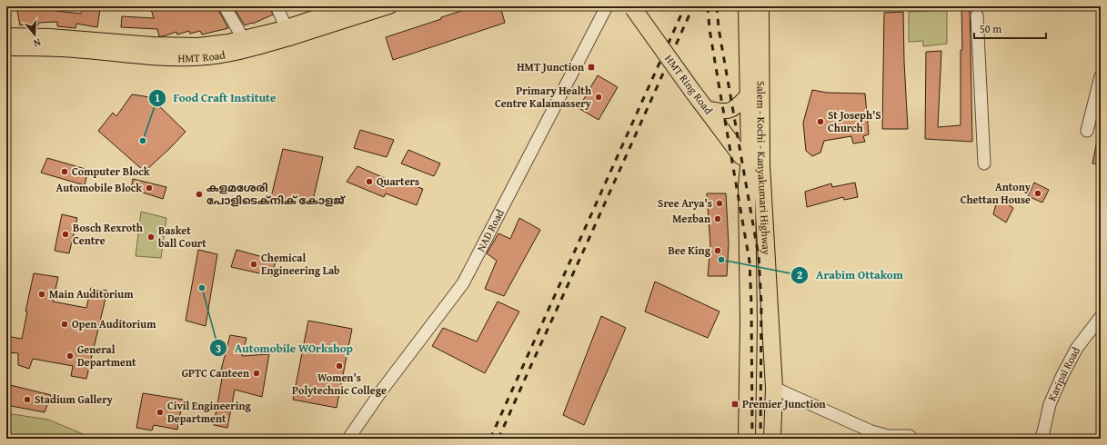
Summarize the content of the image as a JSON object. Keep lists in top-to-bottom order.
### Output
{
  "streets": {
    "highway": ["HMT Ring Road", "Salem - Kochi - Kanyakumari Highway"],
    "main road": ["HMT Road"],
    "street": ["NAD Road", "Karipai Road"]
  },
  "crossings": [
    ["HMT Ring Road", "Salem - Kochi - Kanyakumari Highway"]
  ],
  "places": {
    "transit": ["HMT Junction", "Premier Junction"],
    "other": [
      "Primary Health Centre Kalamassery",
      "St Joseph'S Church",
      "Food Craft Institute",
      "Computer Block",
      "Quarters",
      "Automobile Block",
      "Antony Chettan House",
      "കളമശേരി പോളിടെക്നിക് കോളജ്",
      "Sree Arya's",
      "Mezban",
      "Bosch Rexroth Centre",
      "Basket ball Court",
      "Bee King",
      "Arabim Ottakom",
      "Chemical Engineering Lab",
      "Automobile WOrkshop",
      "Main Auditorium",
      "Open Auditorium",
      "General Department",
      "Women's Polytechnic College",
      "GPTC Canteen",
      "Stadium Gallery",
      "Civil Engineering Department"
    ]
  },
  "scale_bar": "50 m",
  "north": "bottom"
}
